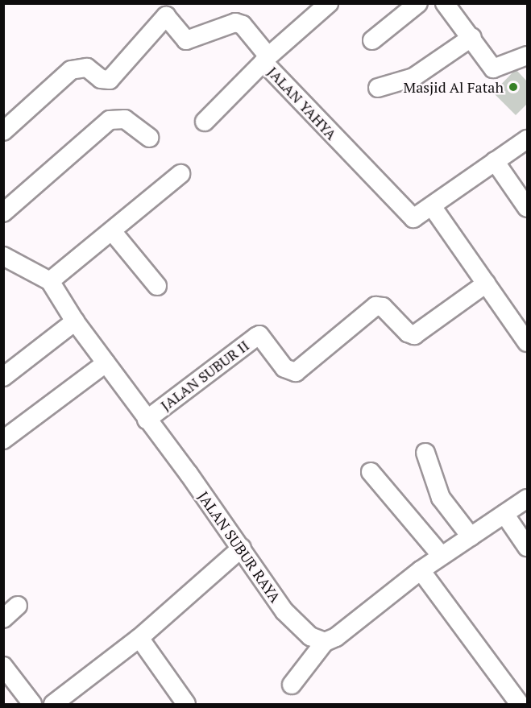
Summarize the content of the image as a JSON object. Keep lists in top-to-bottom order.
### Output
{
  "streets": {
    "street": ["JALAN YAHYA", "JALAN SUBUR II", "JALAN SUBUR RAYA"]
  },
  "crossings": [
    ["JALAN SUBUR II", "JALAN SUBUR RAYA"]
  ],
  "places": ["Masjid Al Fatah"]
}
